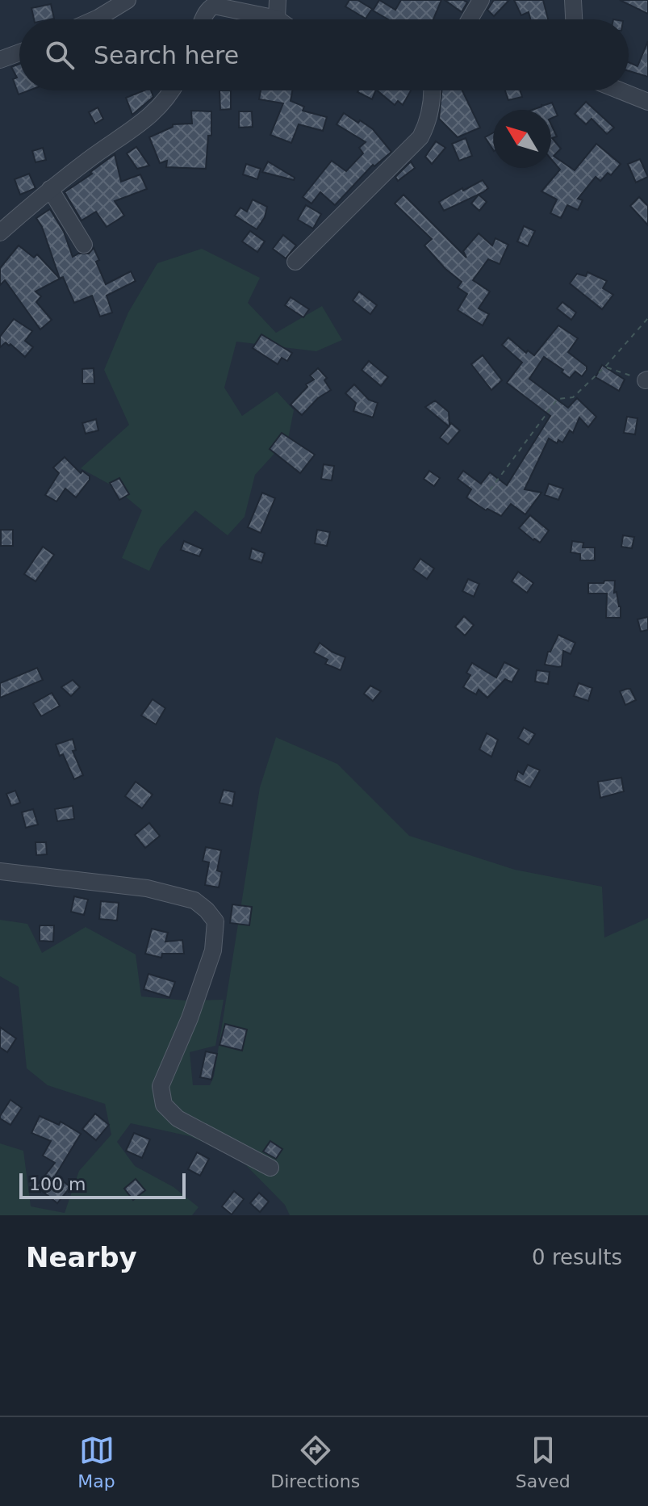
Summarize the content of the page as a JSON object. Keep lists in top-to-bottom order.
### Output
{
  "scale_bar": "100 m",
  "north": "top left",
  "page": {
    "search": "Search here",
    "scale": "100 m",
    "heading": ["Nearby", "0 results"],
    "nav": ["Map", "Directions", "Saved"]
  }
}
